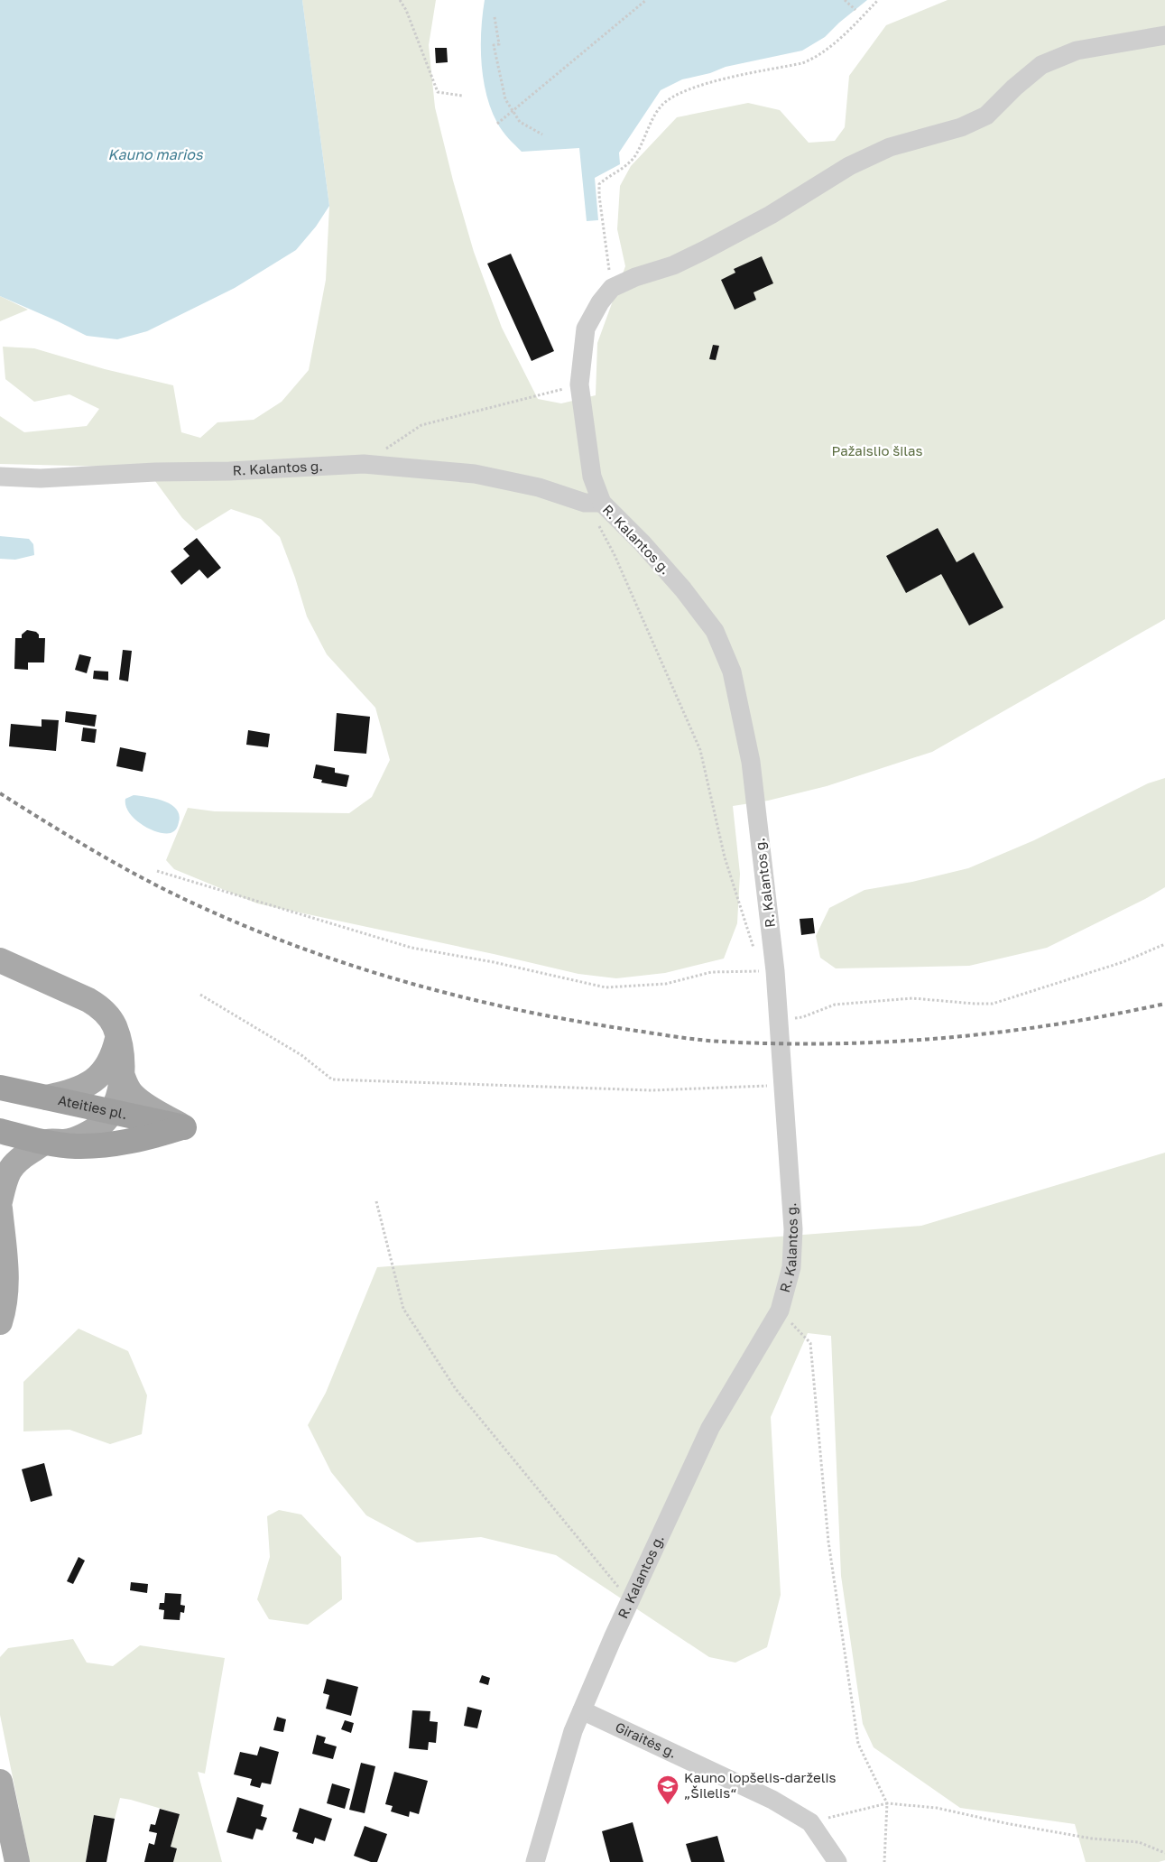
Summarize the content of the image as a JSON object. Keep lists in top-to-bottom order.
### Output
{
  "streets": {
    "highway": ["Ateities pl."],
    "street": ["R. Kalantos g.", "Giraitės g."]
  },
  "crossings": [
    ["R. Kalantos g.", "Giraitės g."]
  ],
  "water": ["Kauno marios"],
  "parks": ["Pažaislio šilas"],
  "places": {
    "school or university": ["Kauno lopšelis-darželis „Šilelis“"]
  }
}
